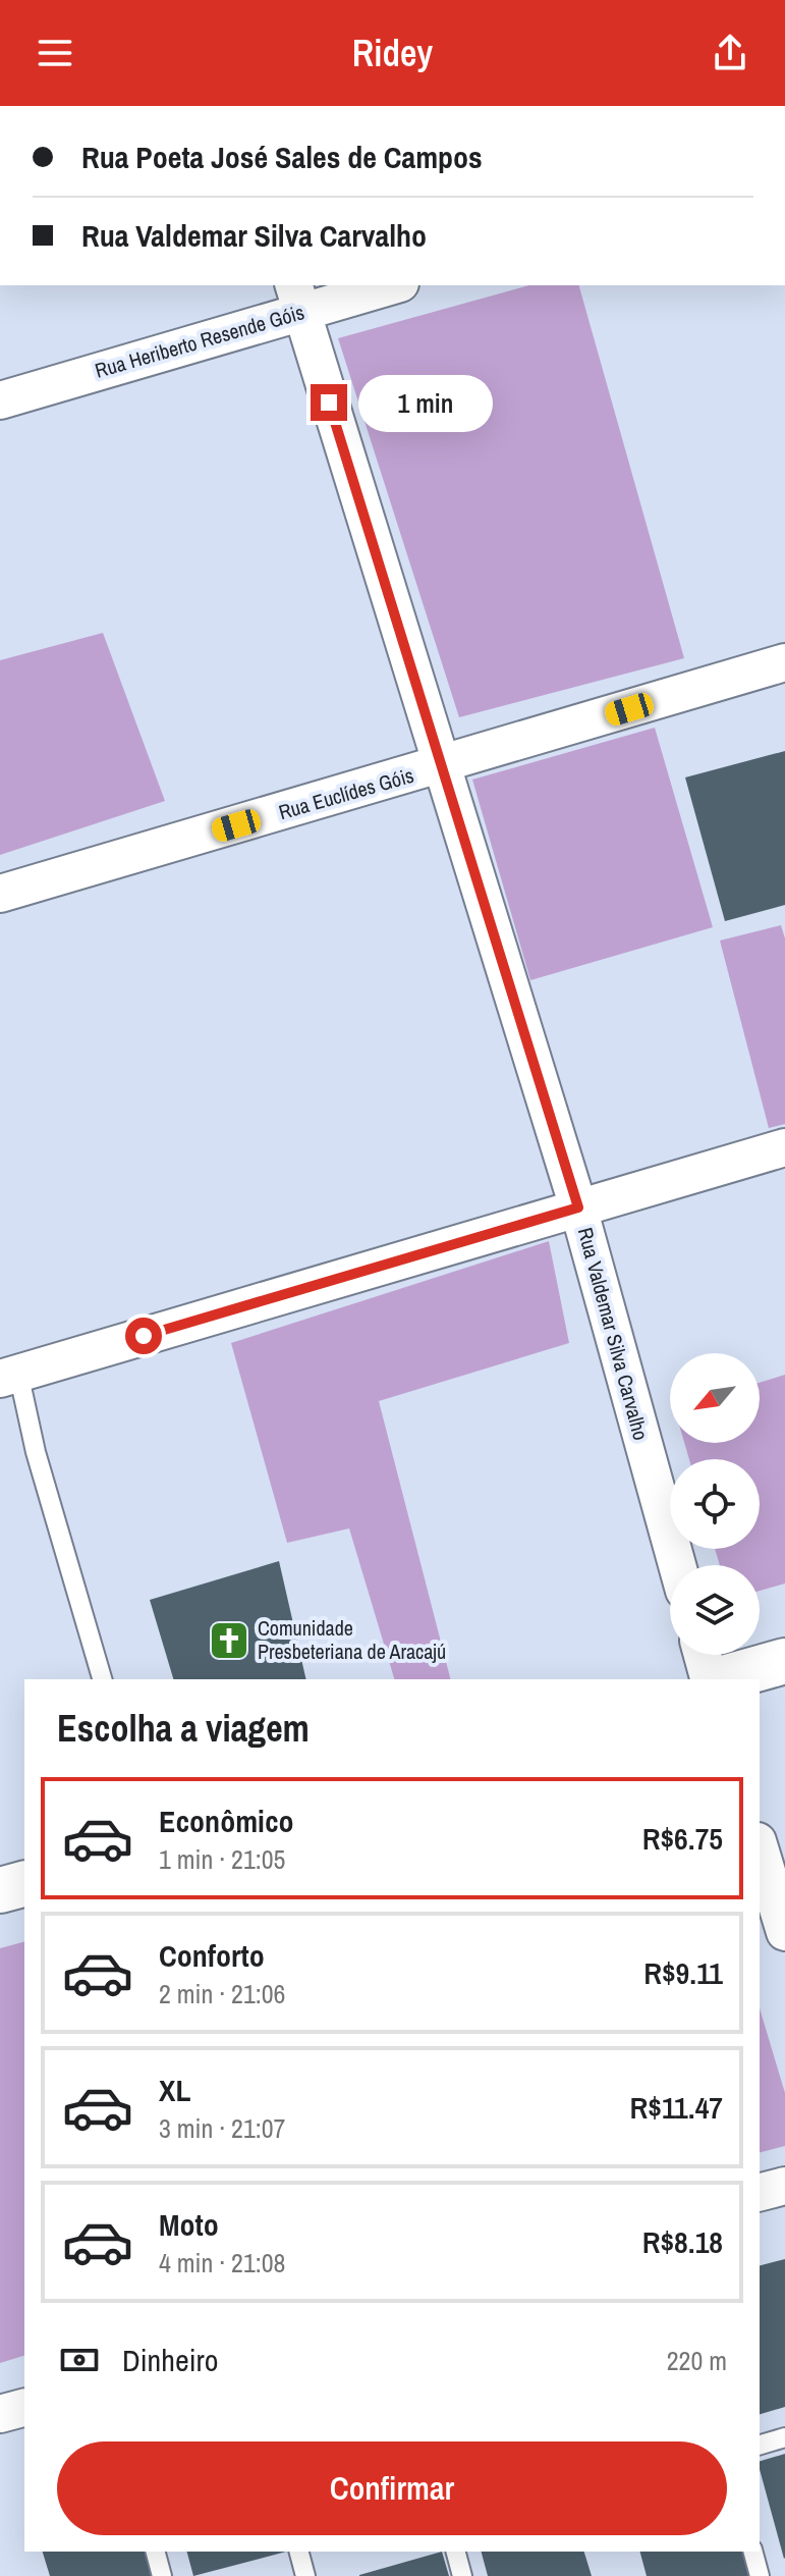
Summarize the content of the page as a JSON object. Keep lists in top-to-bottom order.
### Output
{
  "streets": {
    "street": ["Rua Heriberto Resende Góis", "Rua Euclídes Góis", "Rua Valdemar Silva Carvalho"]
  },
  "crossings": [
    ["Rua Heriberto Resende Góis", "Rua Valdemar Silva Carvalho"],
    ["Rua Euclídes Góis", "Rua Valdemar Silva Carvalho"]
  ],
  "places": {
    "church": ["Comunidade Presbeteriana de Aracajú"]
  },
  "north": "bottom left",
  "page": {
    "header": "Ridey",
    "banner": ["Rua Poeta José Sales de Campos", "Rua Valdemar Silva Carvalho"],
    "bubble": "1 min",
    "heading": "Escolha a viagem",
    "list": [
      {
        "name": "Econômico",
        "note": "1 min · 21:05",
        "value": "R$6.75"
      },
      {
        "name": "Conforto",
        "note": "2 min · 21:06",
        "value": "R$9.11"
      },
      {
        "name": "XL",
        "note": "3 min · 21:07",
        "value": "R$11.47"
      },
      {
        "name": "Moto",
        "note": "4 min · 21:08",
        "value": "R$8.18"
      }
    ],
    "pay": ["Dinheiro", "220 m"],
    "buttons": "Confirmar"
  }
}
